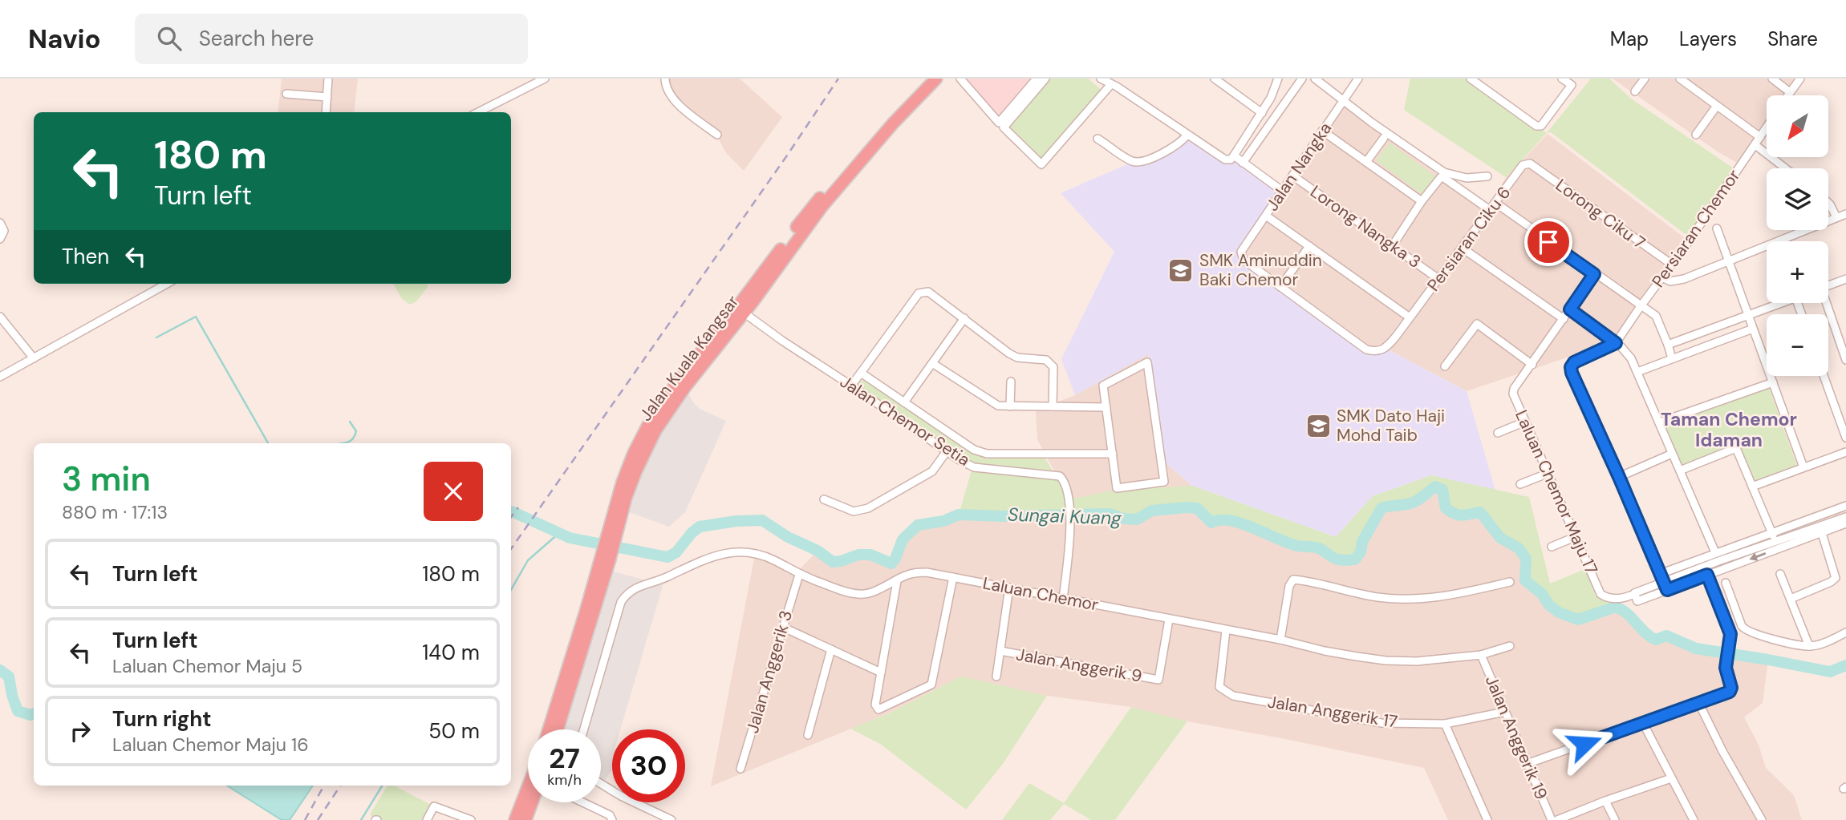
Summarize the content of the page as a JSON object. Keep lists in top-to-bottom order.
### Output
{
  "streets": {
    "highway": ["Jalan Kuala Kangsar"],
    "street": [
      "Jalan Nangka",
      "Lorong Ciku 7",
      "Lorong Nangka 3",
      "Persiaran Chemor",
      "Persiaran Ciku 6",
      "Jalan Chemor Setia",
      "Laluan Chemor Maju 17",
      "Laluan Chemor",
      "Jalan Anggerik 9",
      "Jalan Anggerik 3",
      "Jalan Anggerik 17",
      "Jalan Anggerik 19"
    ]
  },
  "crossings": [
    ["Jalan Nangka", "Lorong Nangka 3"],
    ["Jalan Nangka", "Persiaran Ciku 6"],
    ["Lorong Ciku 7", "Persiaran Chemor"],
    ["Lorong Ciku 7", "Persiaran Ciku 6"],
    ["Lorong Nangka 3", "Persiaran Ciku 6"],
    ["Jalan Kuala Kangsar", "Jalan Chemor Setia"],
    ["Jalan Chemor Setia", "Laluan Chemor"],
    ["Laluan Chemor", "Jalan Anggerik 9"],
    ["Laluan Chemor", "Jalan Anggerik 3"],
    ["Laluan Chemor", "Jalan Anggerik 17"],
    ["Laluan Chemor", "Jalan Anggerik 19"],
    ["Jalan Anggerik 17", "Jalan Anggerik 19"]
  ],
  "districts": ["Taman Chemor Idaman"],
  "water": ["Sungai Kuang"],
  "places": {
    "school or university": ["SMK Aminuddin Baki Chemor", "SMK Dato Haji Mohd Taib"]
  },
  "north": "bottom left",
  "page": {
    "header": "Navio",
    "search": "Search here",
    "nav": ["Map", "Layers", "Share"],
    "map_buttons": ["+", "−"],
    "turn": ["180 m", "Turn left"],
    "then": "Then",
    "heading": ["3 min", "880 m · 17:13"],
    "list": [
      {
        "name": "Turn left",
        "value": "180 m"
      },
      {
        "name": "Turn left",
        "note": "Laluan Chemor Maju 5",
        "value": "140 m"
      },
      {
        "name": "Turn right",
        "note": "Laluan Chemor Maju 16",
        "value": "50 m"
      }
    ],
    "speed": "27 km/h",
    "limit": "30"
  }
}
